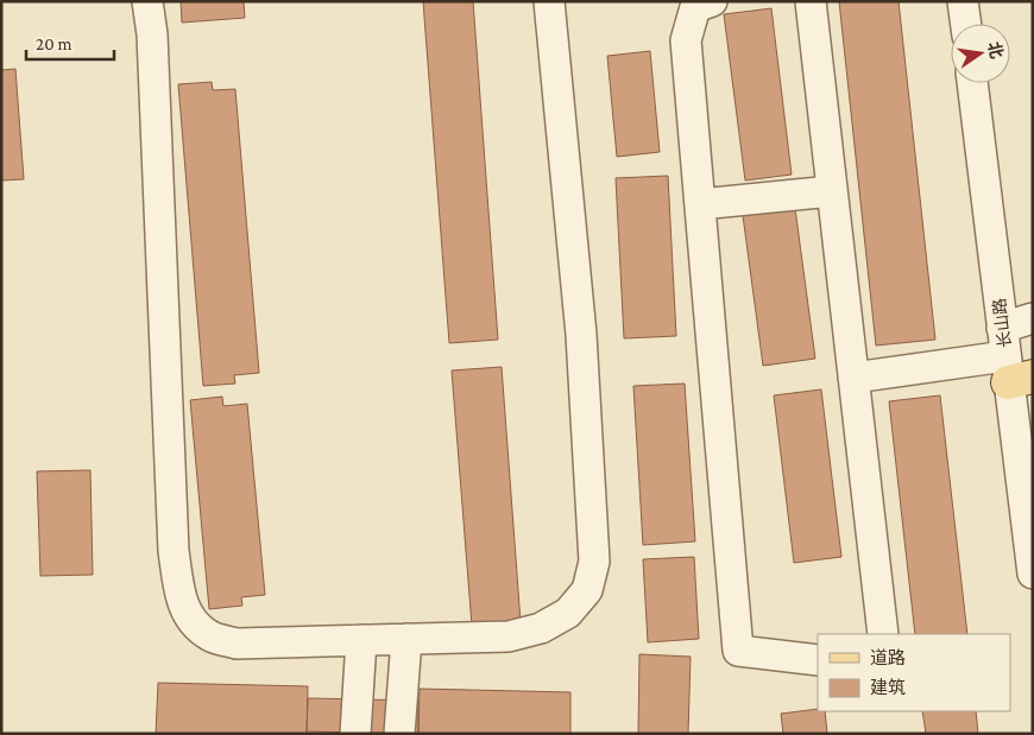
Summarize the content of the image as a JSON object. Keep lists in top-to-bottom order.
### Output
{
  "streets": {
    "street": ["长山路"]
  },
  "legend": ["道路", "建筑"],
  "scale_bar": "20 m",
  "north": "right"
}
